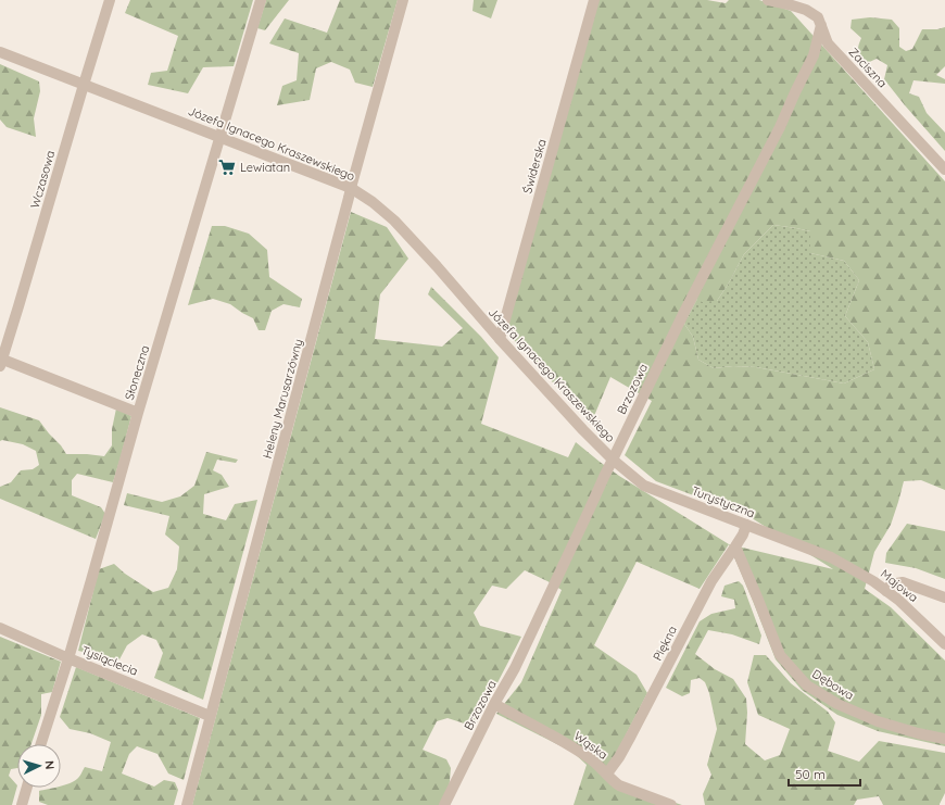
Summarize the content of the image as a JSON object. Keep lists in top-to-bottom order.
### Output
{
  "streets": {
    "street": [
      "Zaciszna",
      "Józefa Ignacego Kraszewskiego",
      "Świderska",
      "Wczasowa",
      "Słoneczna",
      "Brzozowa",
      "Heleny Marusarzówny",
      "Turystyczna",
      "Majowa",
      "Piękna",
      "Tysiąclecia",
      "Dębowa",
      "Wąska"
    ]
  },
  "crossings": [
    ["Zaciszna", "Brzozowa"],
    ["Józefa Ignacego Kraszewskiego", "Świderska"],
    ["Józefa Ignacego Kraszewskiego", "Wczasowa"],
    ["Józefa Ignacego Kraszewskiego", "Słoneczna"],
    ["Józefa Ignacego Kraszewskiego", "Brzozowa"],
    ["Józefa Ignacego Kraszewskiego", "Heleny Marusarzówny"],
    ["Józefa Ignacego Kraszewskiego", "Turystyczna"],
    ["Słoneczna", "Tysiąclecia"],
    ["Brzozowa", "Turystyczna"],
    ["Brzozowa", "Wąska"],
    ["Heleny Marusarzówny", "Tysiąclecia"],
    ["Turystyczna", "Majowa"],
    ["Turystyczna", "Piękna"],
    ["Piękna", "Dębowa"],
    ["Piękna", "Wąska"]
  ],
  "places": {
    "supermarket": ["Lewiatan"]
  },
  "scale_bar": "50 m",
  "north": "right"
}
